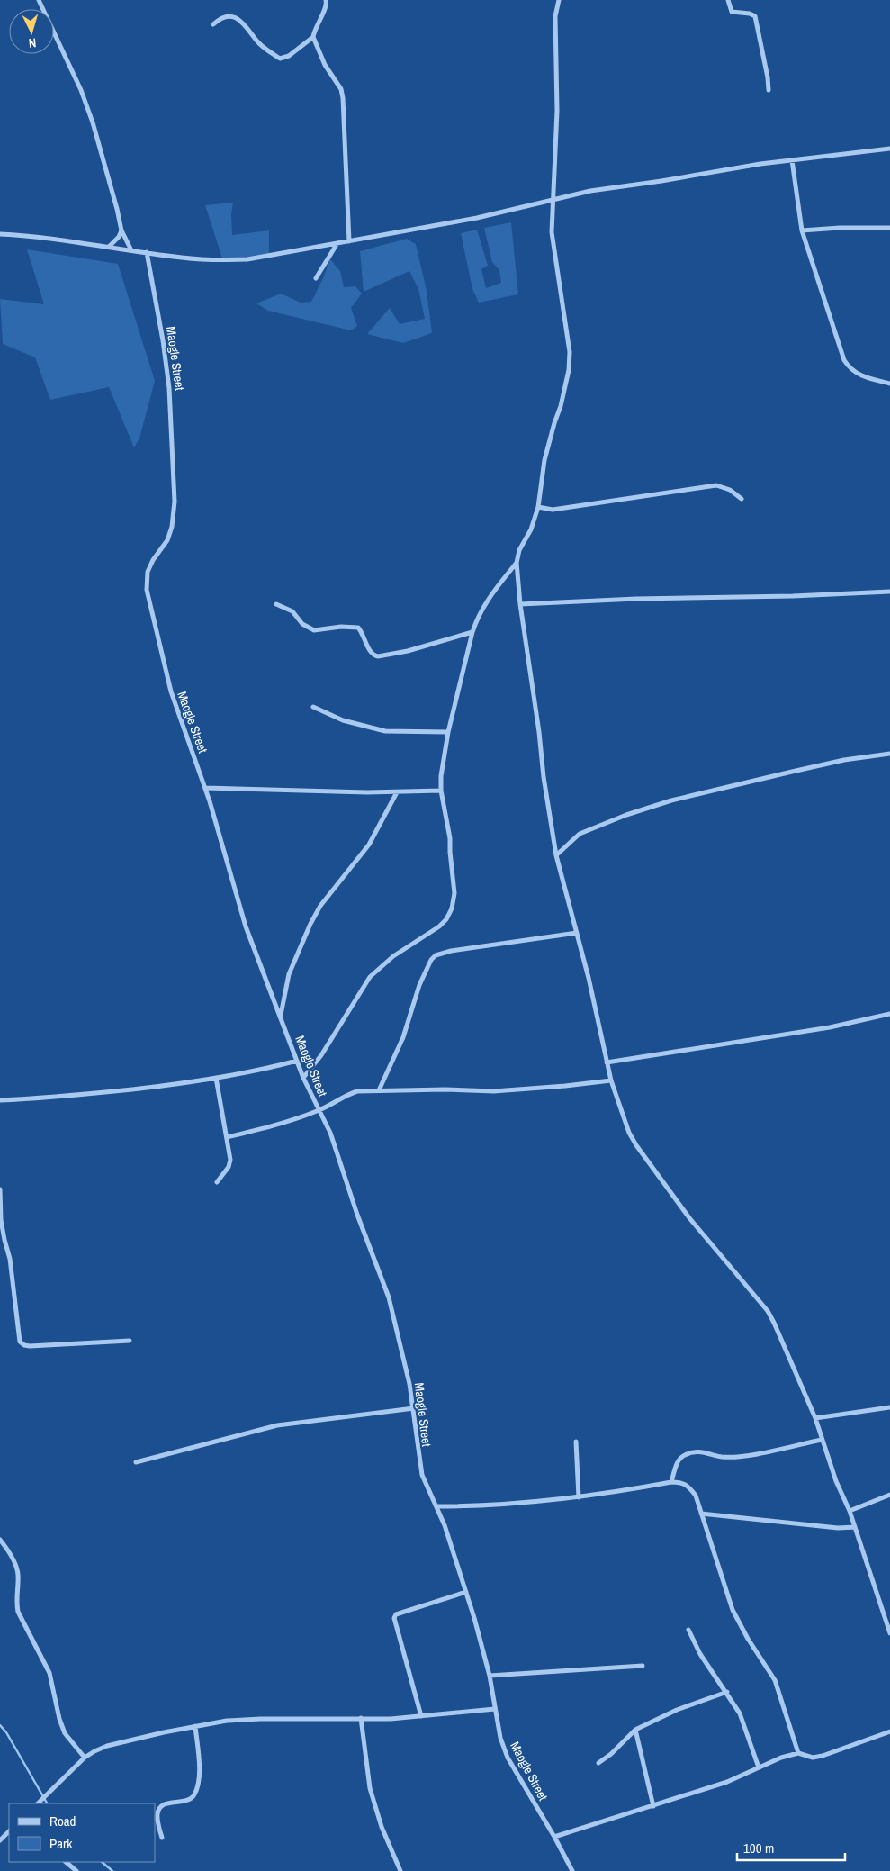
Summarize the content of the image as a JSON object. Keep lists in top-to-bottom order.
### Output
{
  "streets": {
    "street": ["Maogle Street"]
  },
  "legend": ["Road", "Park"],
  "scale_bar": "100 m",
  "north": "bottom"
}
